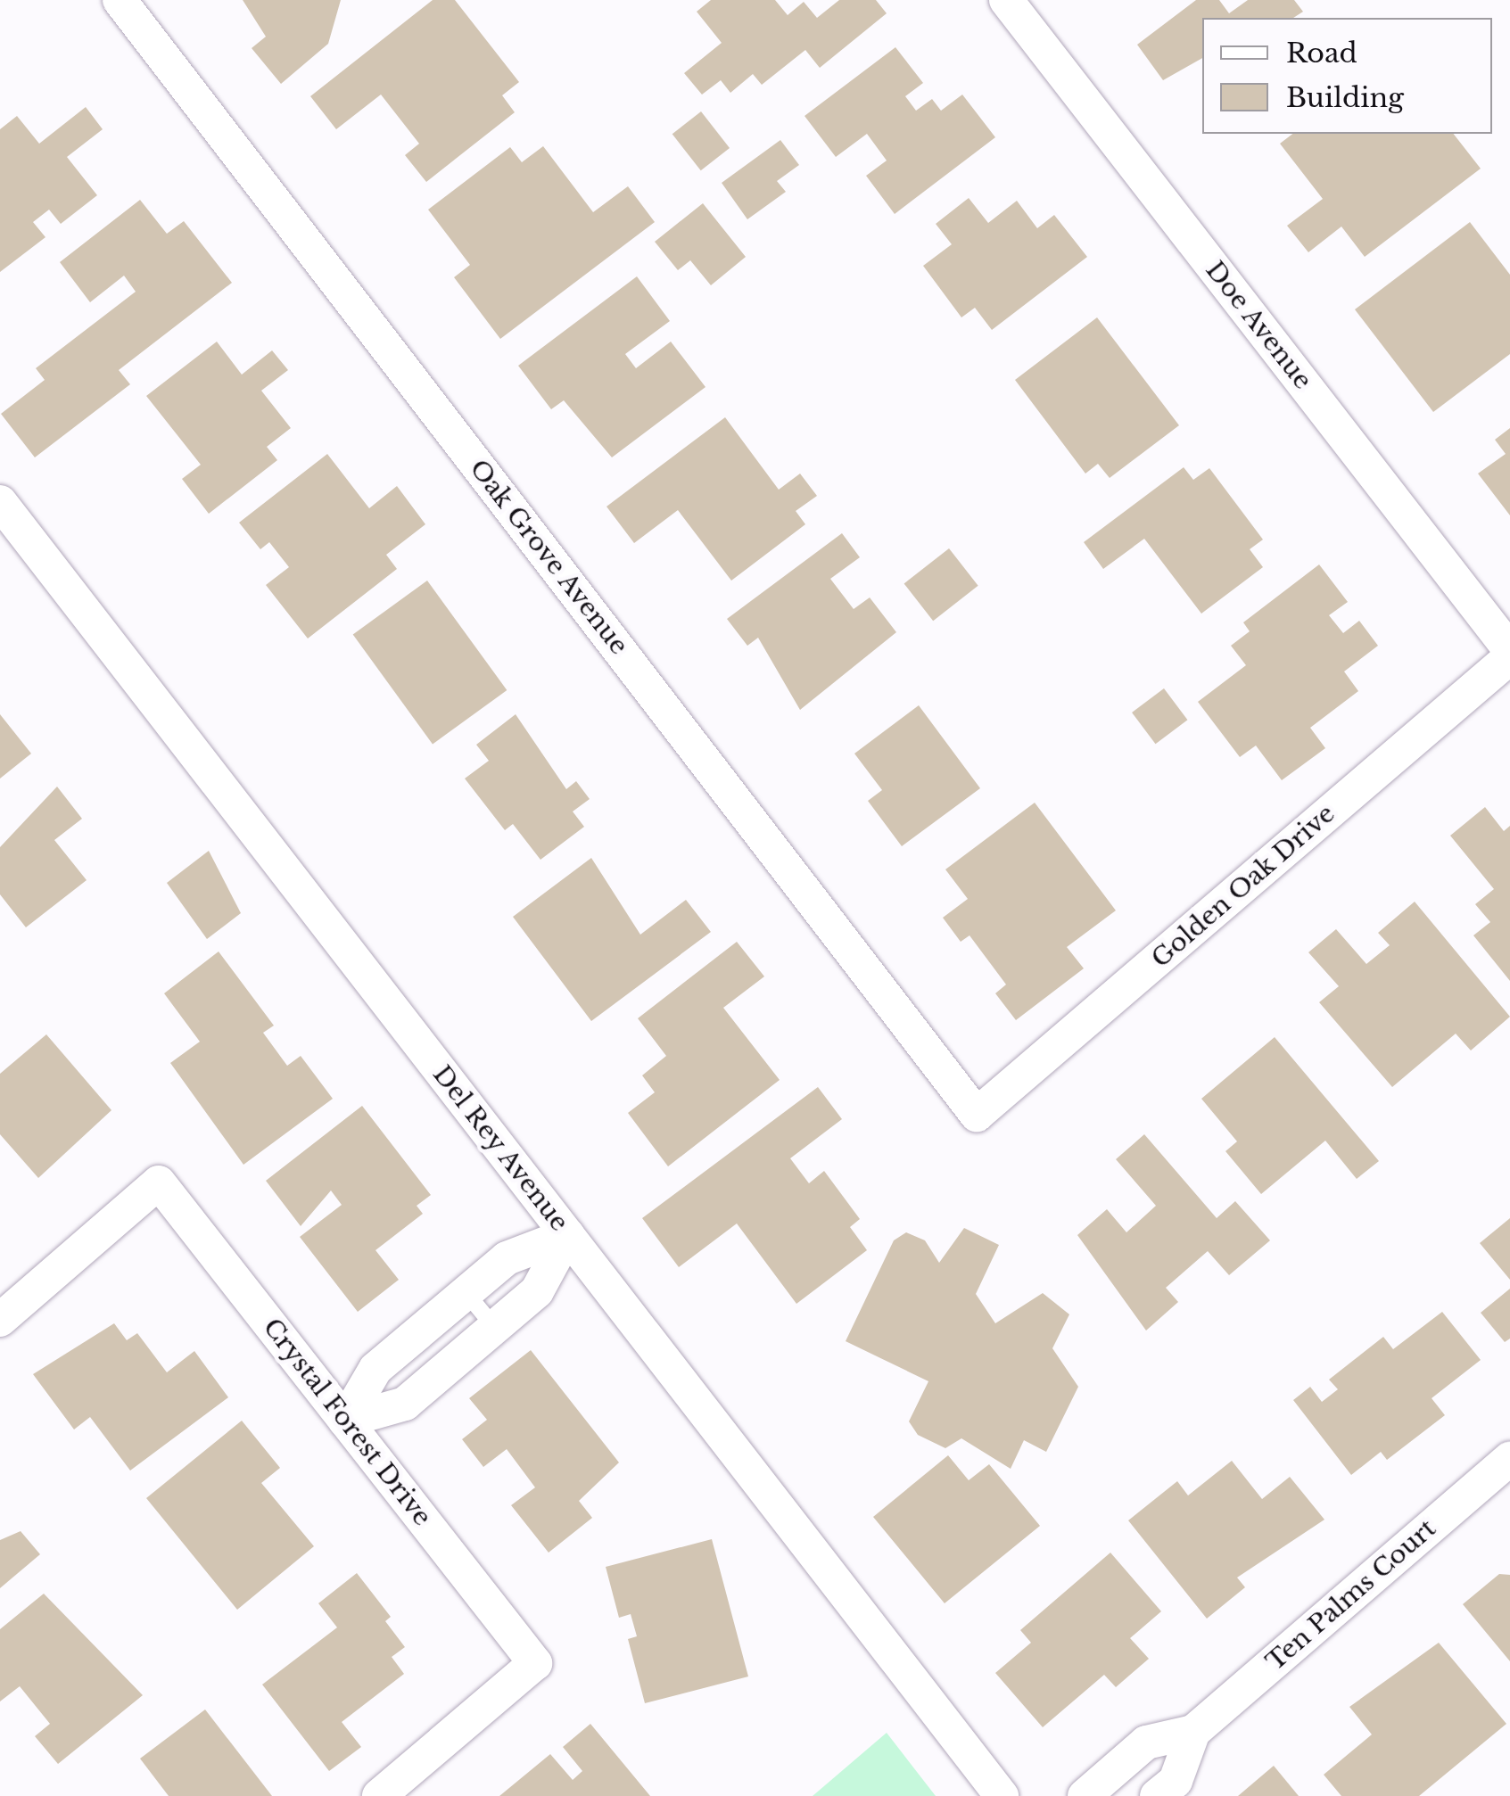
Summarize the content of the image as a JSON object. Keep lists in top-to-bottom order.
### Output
{
  "streets": {
    "street": [
      "Doe Avenue",
      "Oak Grove Avenue",
      "Golden Oak Drive",
      "Del Rey Avenue",
      "Crystal Forest Drive",
      "Ten Palms Court"
    ]
  },
  "crossings": [
    ["Oak Grove Avenue", "Golden Oak Drive"]
  ],
  "legend": ["Road", "Building"]
}
